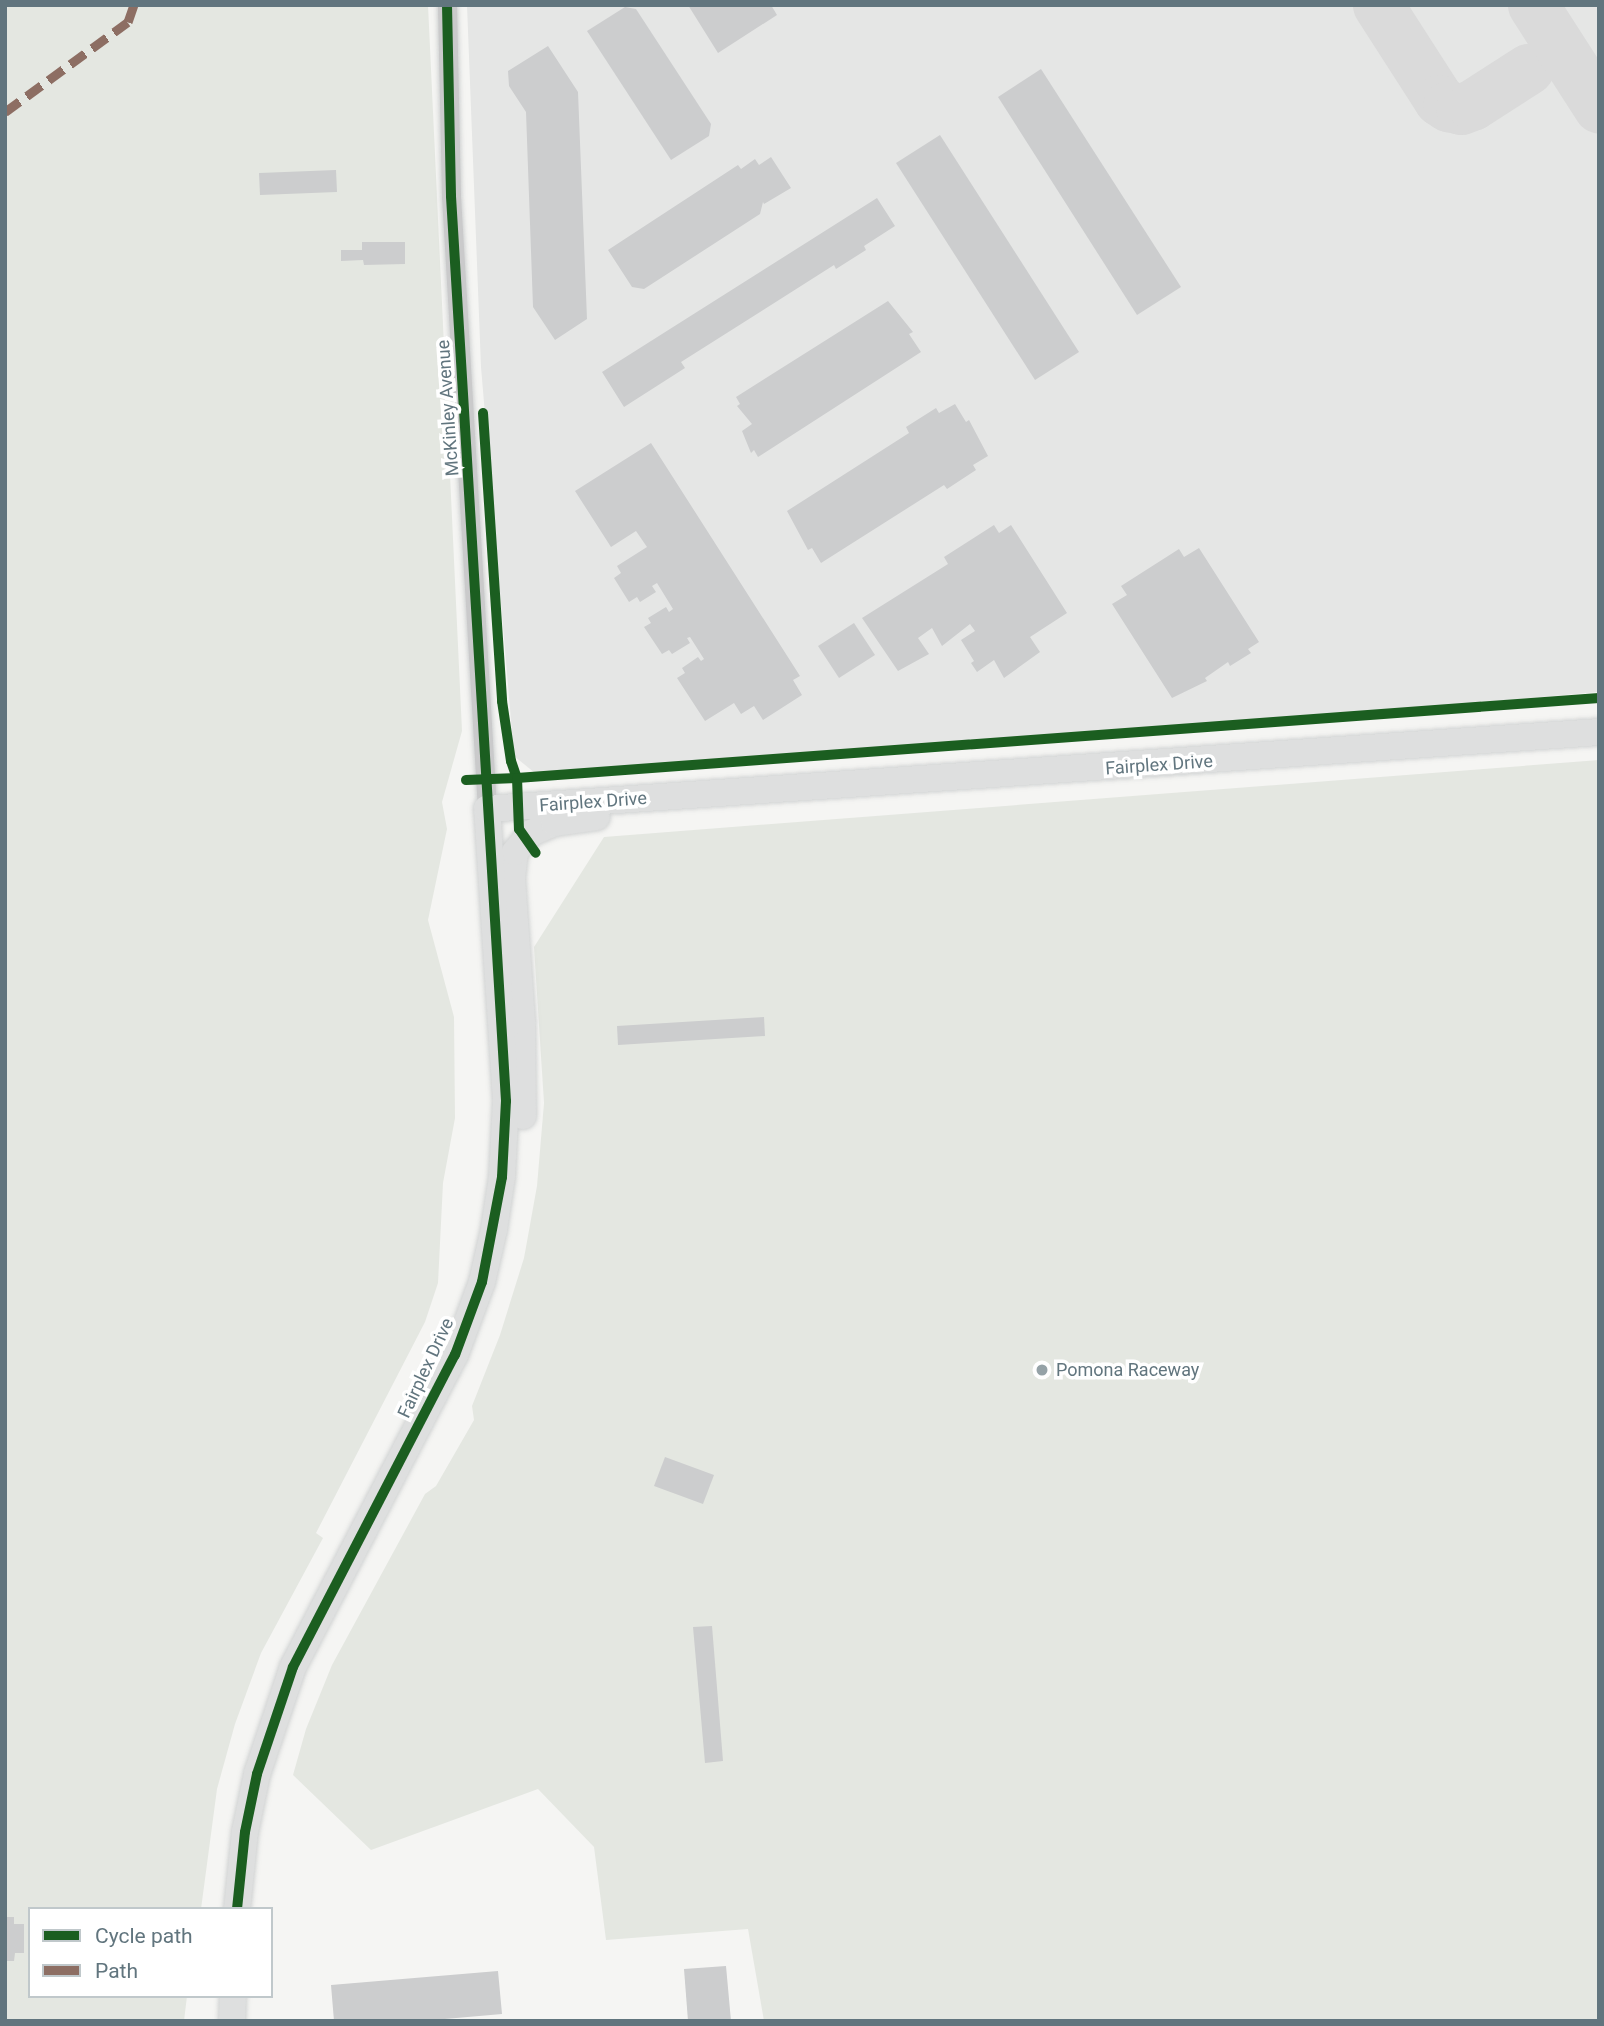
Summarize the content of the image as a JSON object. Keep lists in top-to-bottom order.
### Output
{
  "streets": {
    "street": ["McKinley Avenue", "Fairplex Drive"]
  },
  "crossings": [
    ["McKinley Avenue", "Fairplex Drive"]
  ],
  "places": ["Pomona Raceway"],
  "legend": ["Cycle path", "Path"]
}
